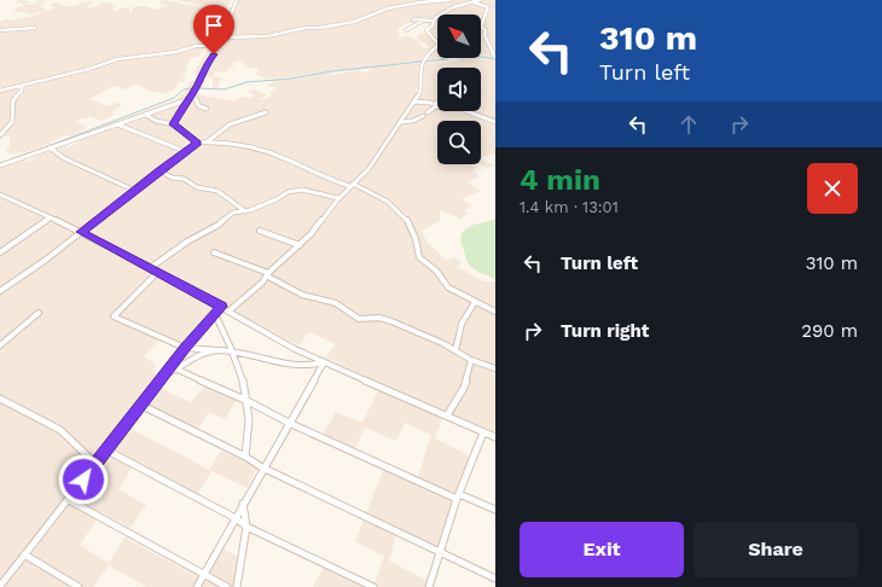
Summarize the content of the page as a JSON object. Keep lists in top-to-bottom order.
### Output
{
  "north": "top left",
  "page": {
    "turn": ["310 m", "Turn left"],
    "heading": ["4 min", "1.4 km · 13:01"],
    "list": [
      {
        "name": "Turn left",
        "value": "310 m"
      },
      {
        "name": "Turn right",
        "value": "290 m"
      }
    ],
    "buttons": ["Exit", "Share"]
  }
}
